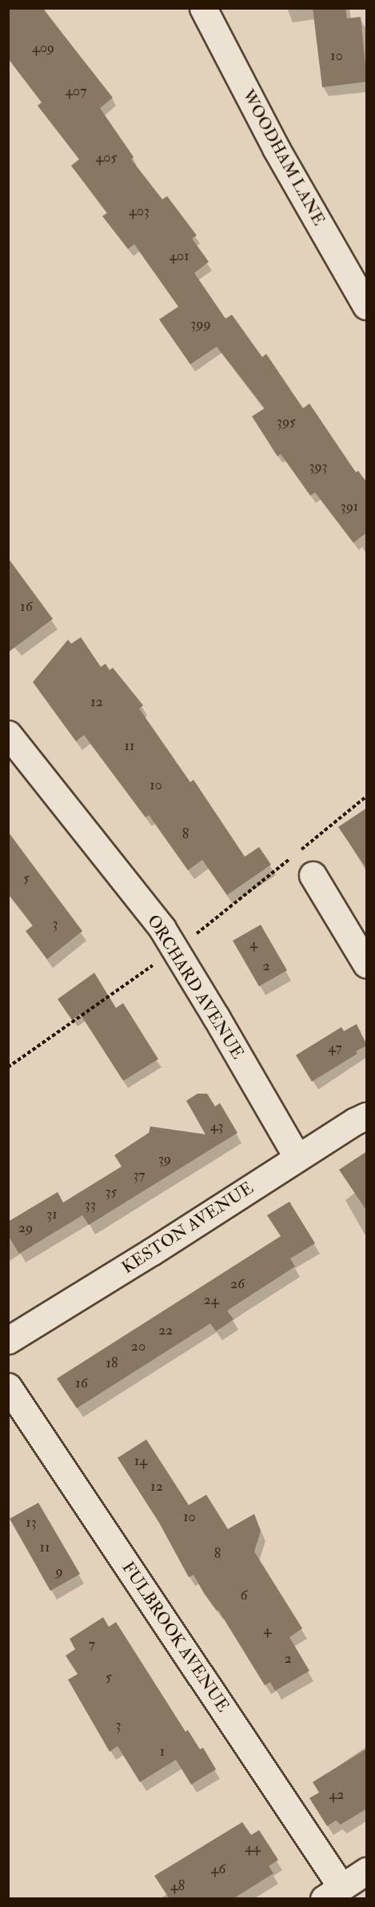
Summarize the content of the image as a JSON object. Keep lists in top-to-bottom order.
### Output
{
  "streets": {
    "street": [
      "WOODHAM LANE",
      "ORCHARD AVENUE",
      "KESTON AVENUE",
      "FULBROOK AVENUE"
    ]
  },
  "crossings": [
    ["ORCHARD AVENUE", "KESTON AVENUE"]
  ],
  "house_numbers": [
    "409",
    "10",
    "407",
    "405",
    "403",
    "401",
    "399",
    "395",
    "393",
    "391",
    "16",
    "12",
    "11",
    "10",
    "8",
    "5",
    "3",
    "4",
    "2",
    "47",
    "43",
    "39",
    "37",
    "35",
    "33",
    "31",
    "29",
    "26",
    "24",
    "22",
    "20",
    "18",
    "16",
    "14",
    "12",
    "10",
    "13",
    "11",
    "8",
    "9",
    "6",
    "4",
    "7",
    "2",
    "5",
    "3",
    "1",
    "42",
    "44",
    "46",
    "48"
  ]
}
